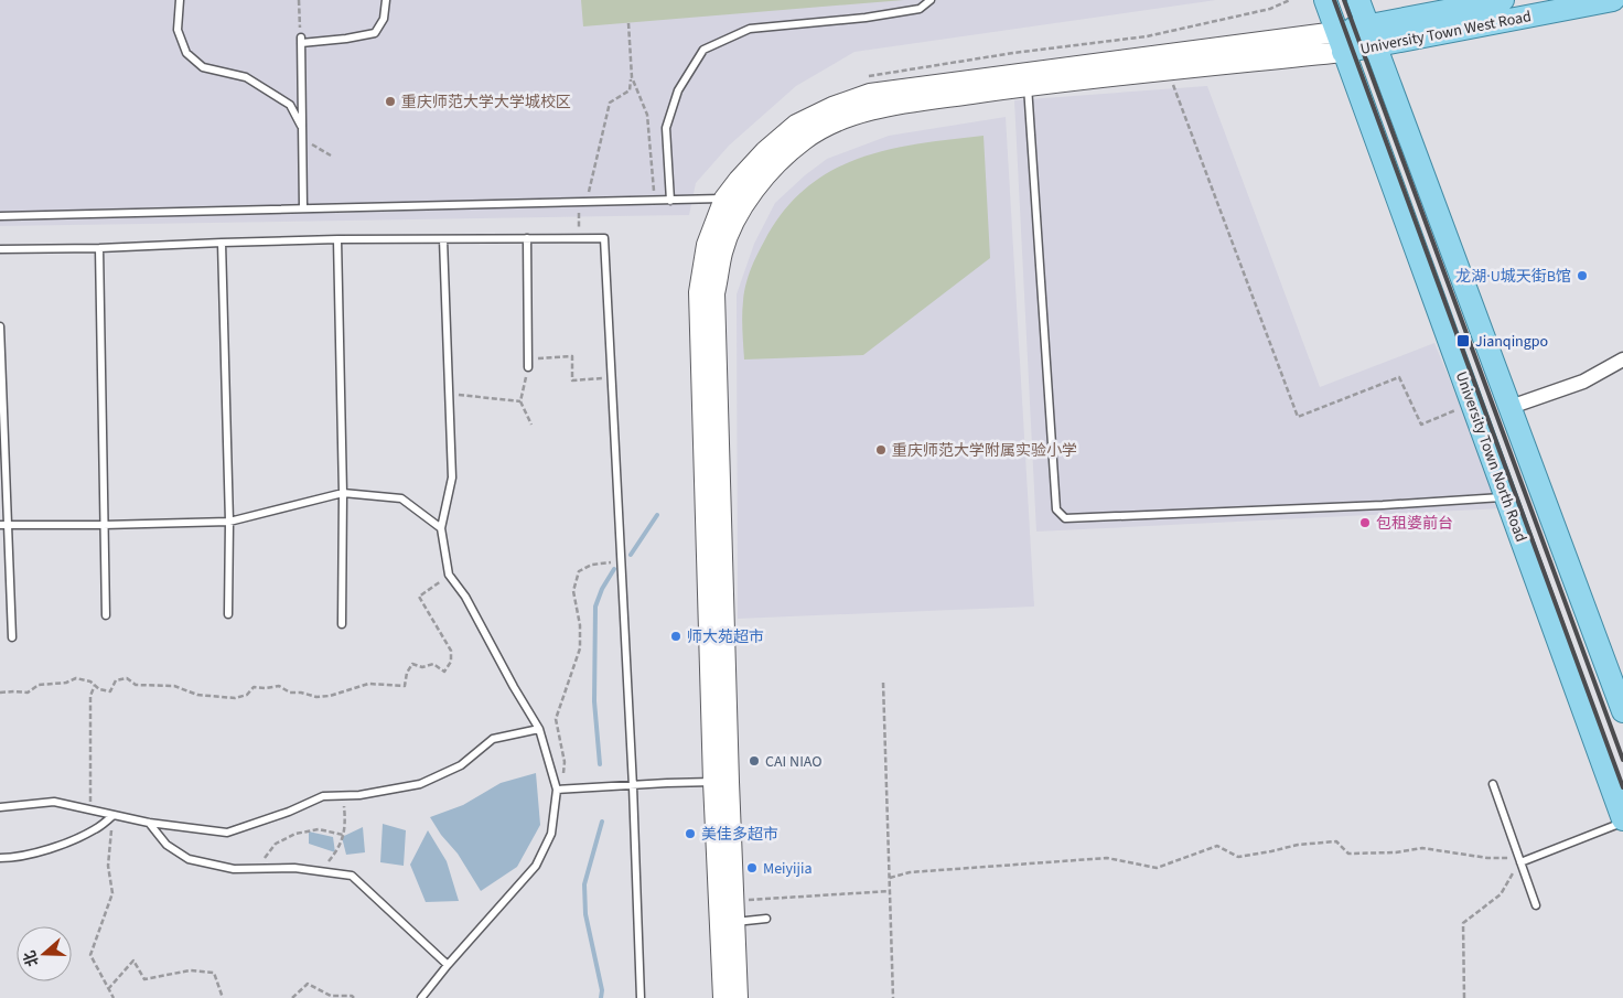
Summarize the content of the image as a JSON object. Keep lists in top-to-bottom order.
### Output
{
  "streets": {
    "main road": ["University Town West Road", "University Town North Road"]
  },
  "crossings": [
    ["University Town West Road", "University Town North Road"]
  ],
  "places": {
    "other": [
      "重庆师范大学大学城校区",
      "龙湖·U城天街B馆",
      "重庆师范大学附属实验小学",
      "包租婆前台",
      "师大苑超市",
      "CAI NIAO",
      "美佳多超市",
      "Meiyijia"
    ],
    "transit": ["Jianqingpo"]
  },
  "north": "left"
}
